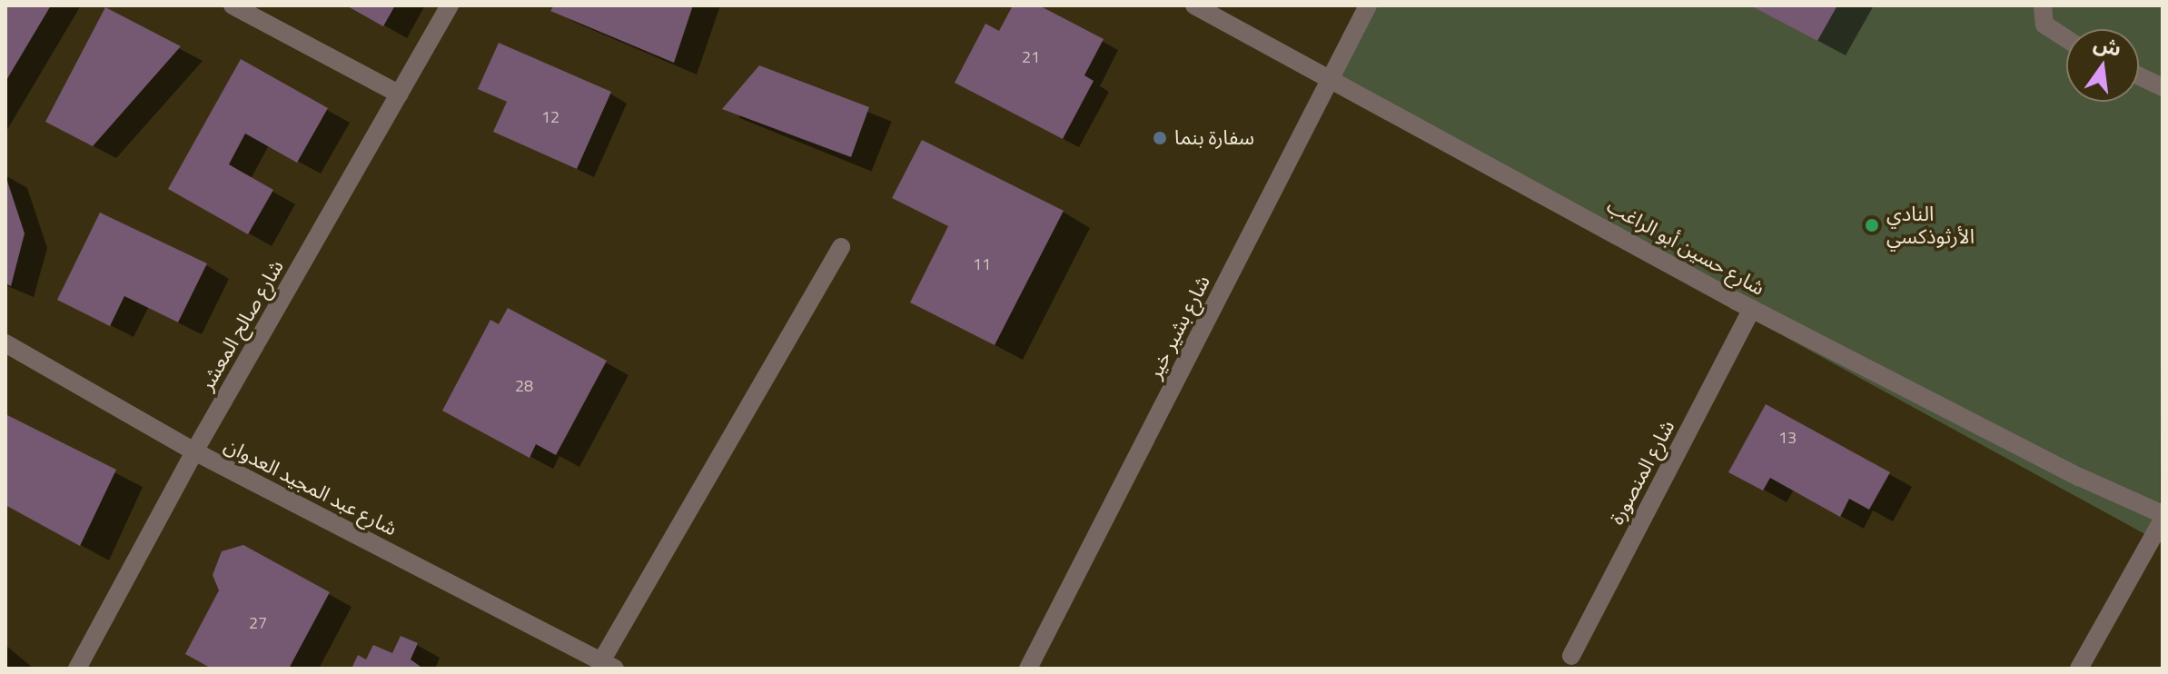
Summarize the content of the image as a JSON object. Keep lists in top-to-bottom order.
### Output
{
  "streets": {
    "street": [
      "شارع حسين أبو الراغب",
      "شارع صالح المعشر",
      "شارع بشير خير",
      "شارع المنصورة",
      "شارع عبد المجيد العدوان"
    ]
  },
  "crossings": [
    ["شارع حسين أبو الراغب", "شارع بشير خير"],
    ["شارع حسين أبو الراغب", "شارع المنصورة"],
    ["شارع صالح المعشر", "شارع عبد المجيد العدوان"]
  ],
  "places": ["سفارة بنما", "النادي الأرثوذكسي"],
  "house_numbers": [
    "21",
    "12",
    "11",
    "28",
    "13",
    "27"
  ],
  "north": "top"
}
